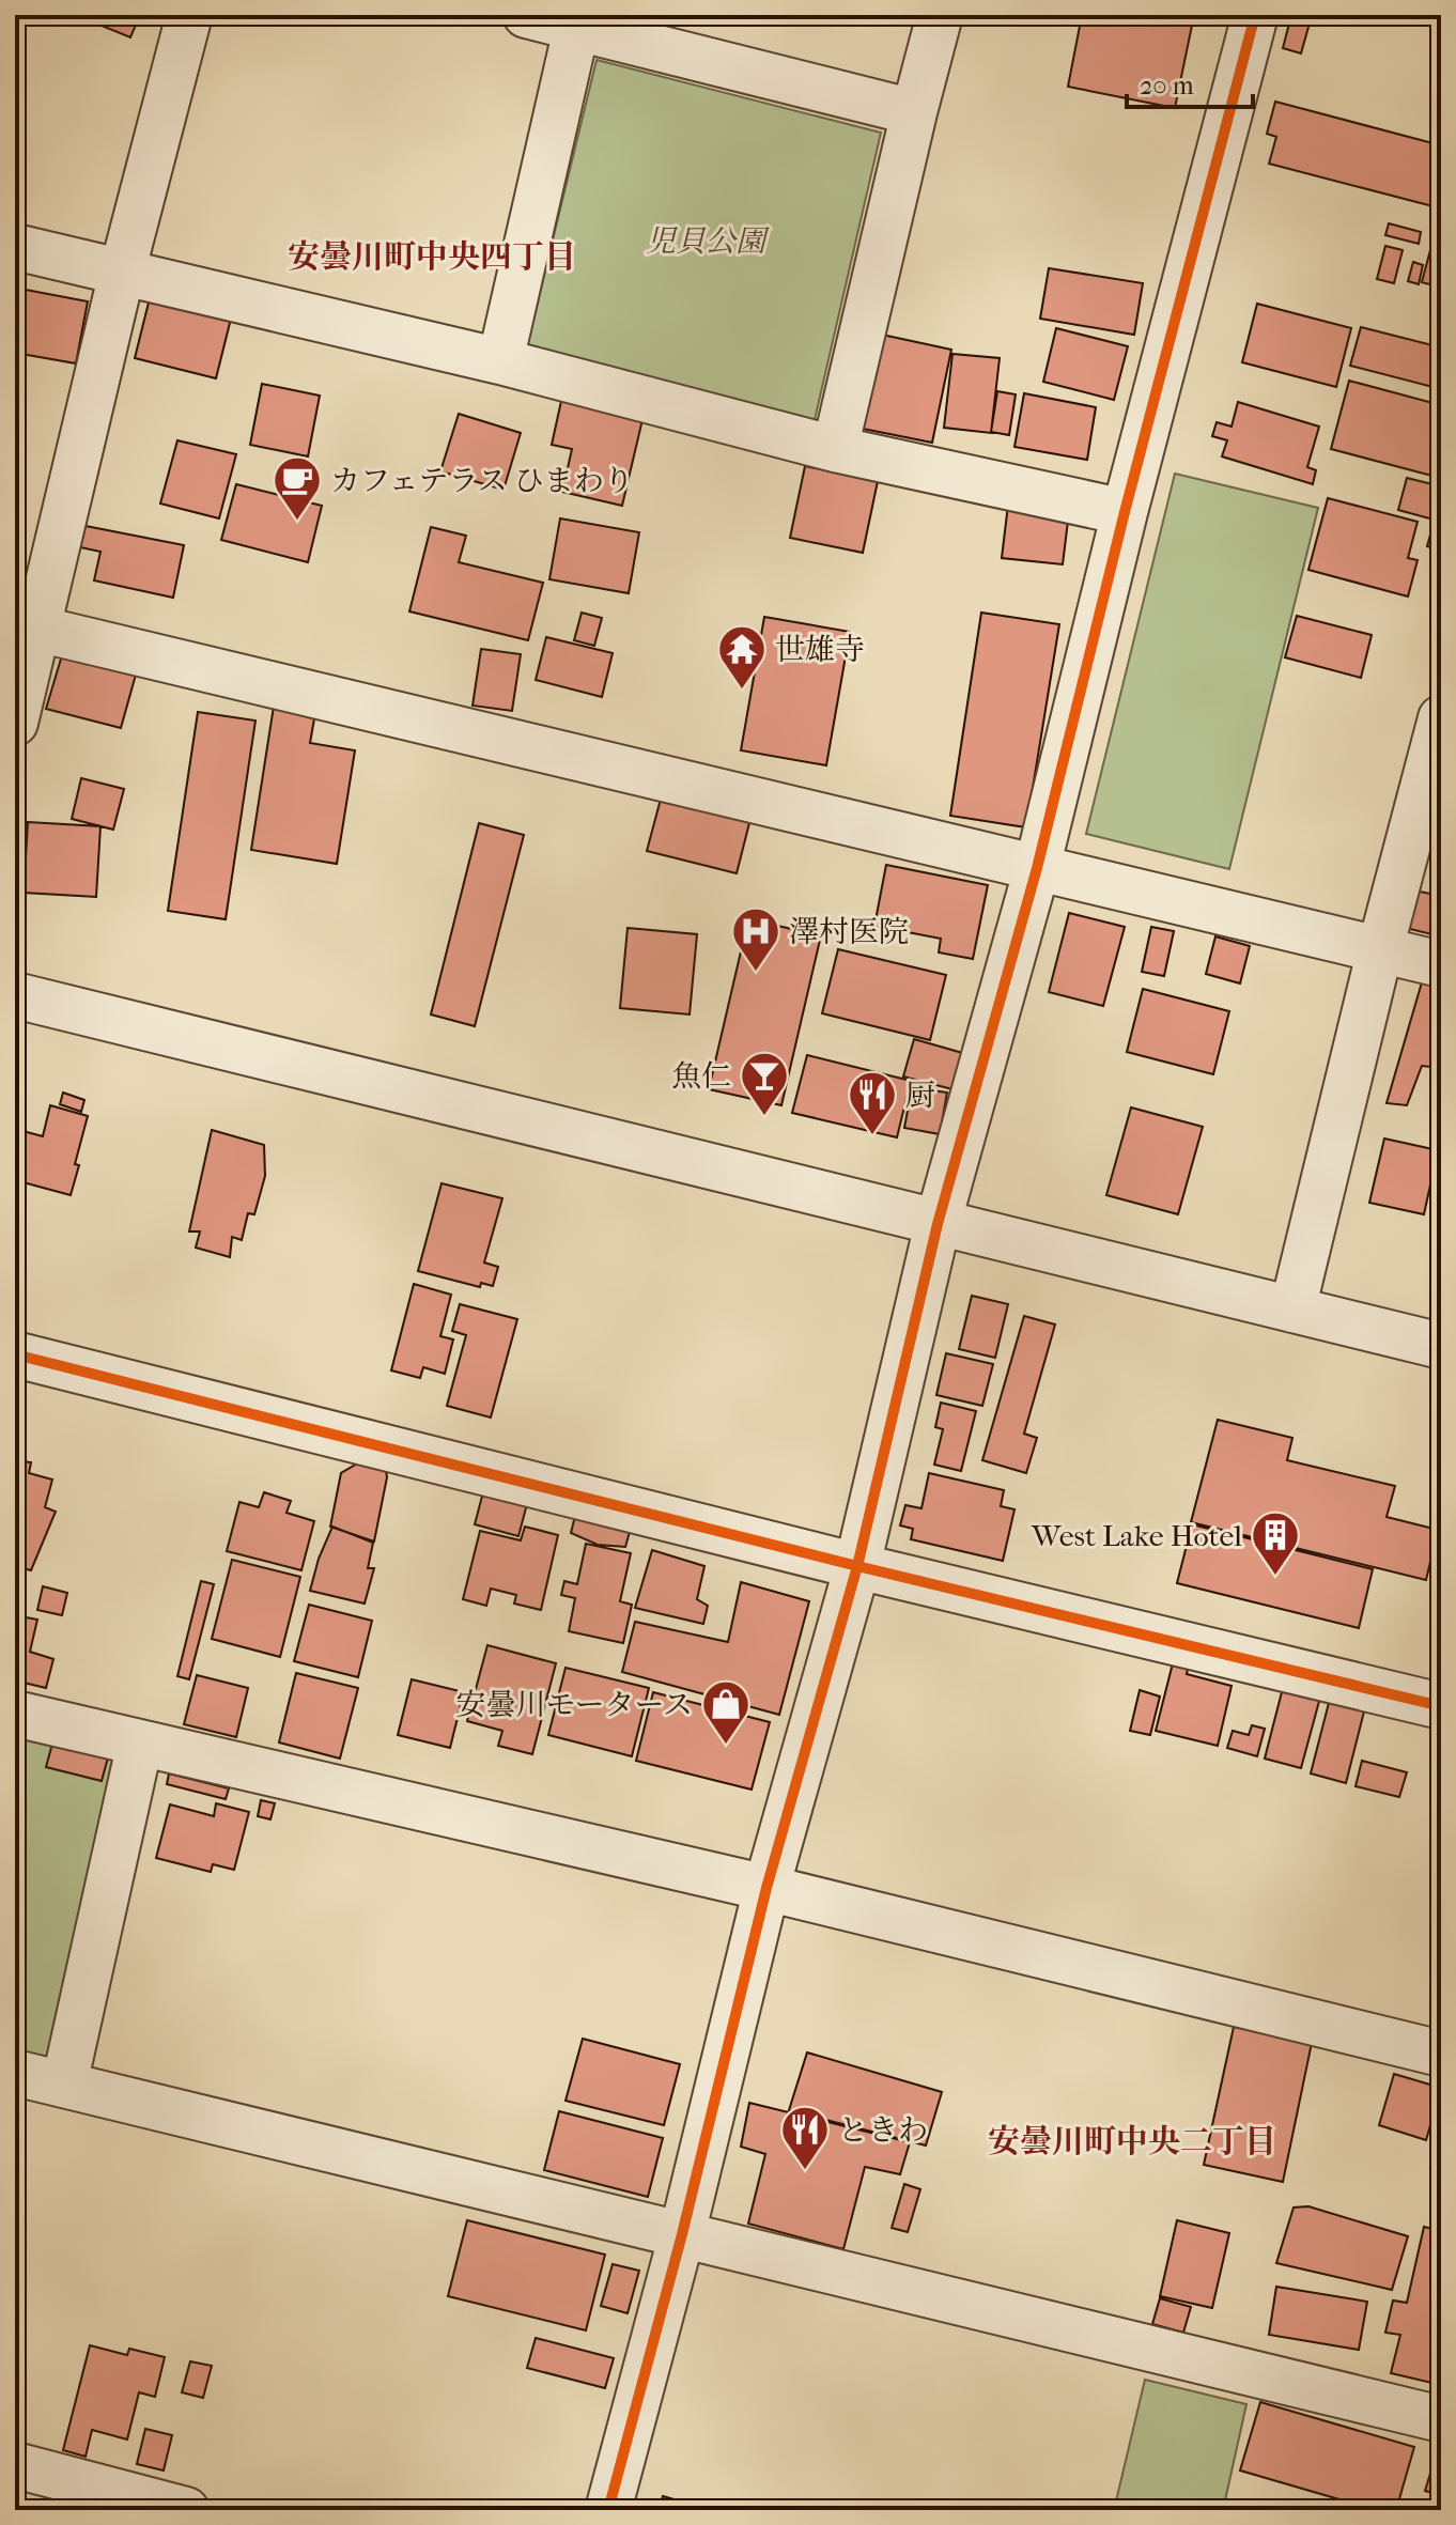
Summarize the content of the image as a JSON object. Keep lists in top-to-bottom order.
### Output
{
  "districts": ["安曇川町中央四丁目", "安曇川町中央二丁目"],
  "parks": ["児貝公園"],
  "places": {
    "cafe": ["カフェテラス ひまわり"],
    "temple": ["世雄寺"],
    "hospital": ["澤村医院"],
    "bar": ["魚仁"],
    "restaurant": ["厨", "ときわ"],
    "building": ["West Lake Hotel"],
    "shop": ["安曇川モータース"]
  },
  "scale_bar": "20 m"
}
